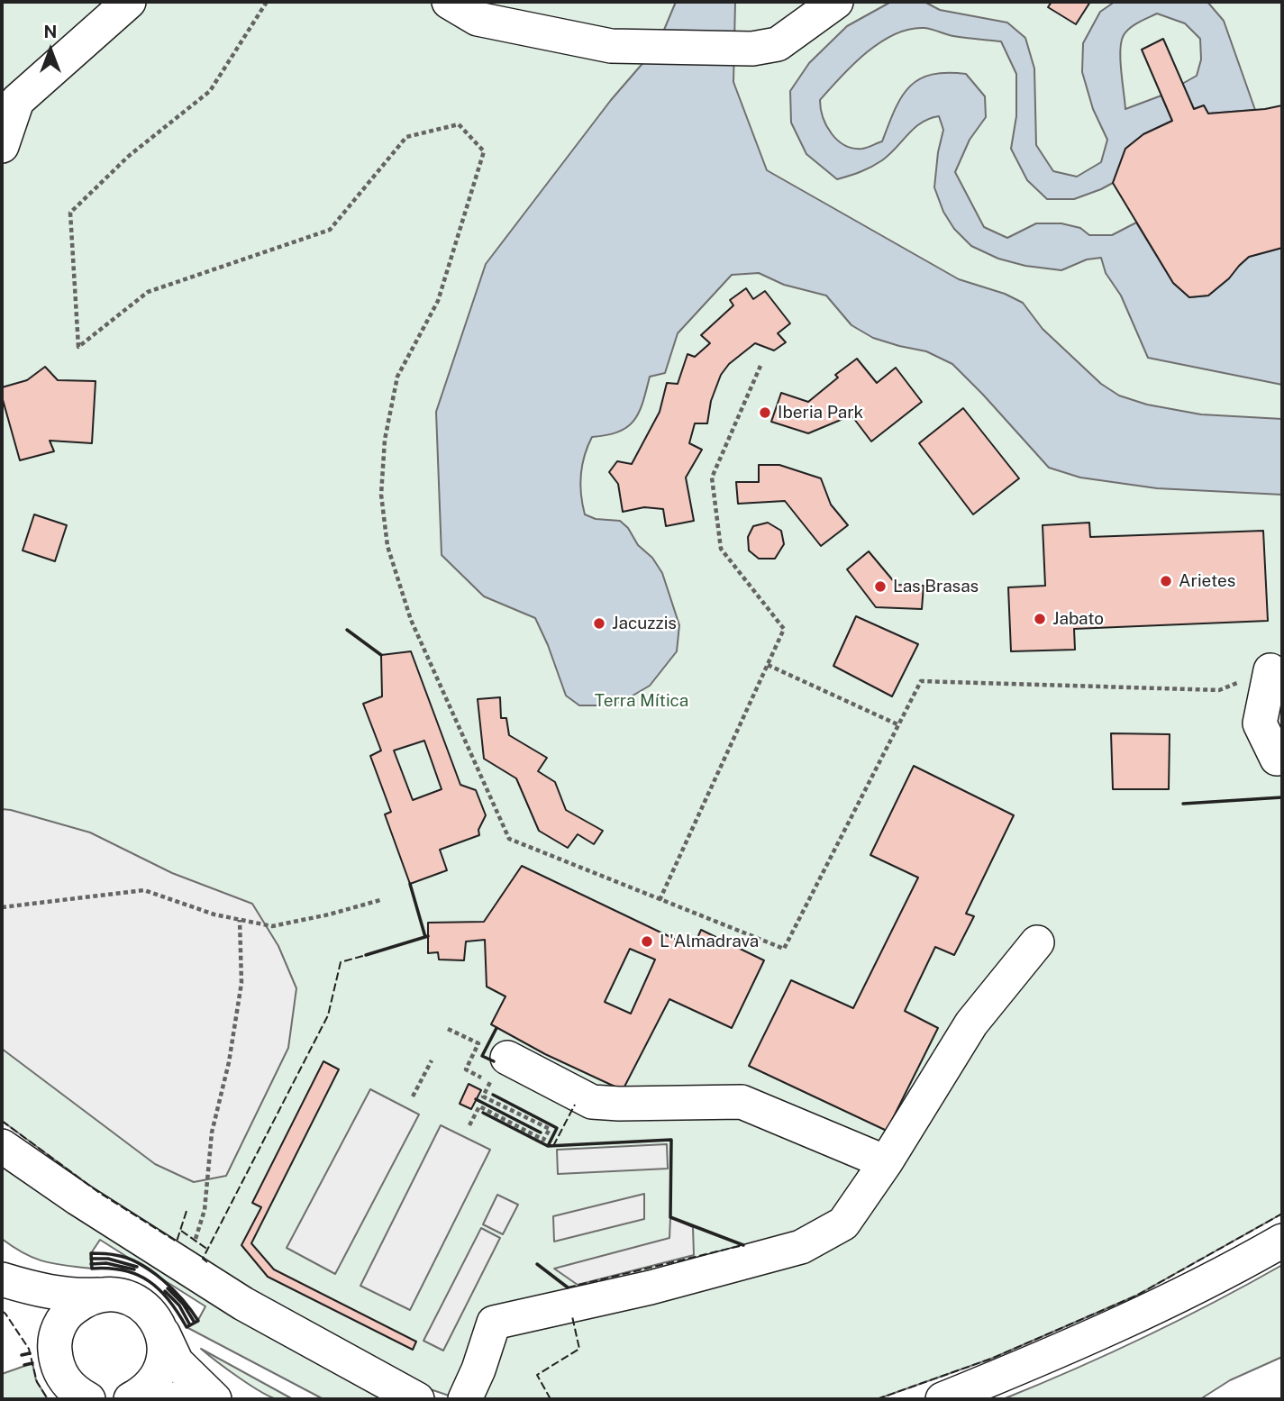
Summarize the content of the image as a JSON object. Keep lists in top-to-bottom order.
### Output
{
  "parks": ["Terra Mítica"],
  "places": [
    "Iberia Park",
    "Arietes",
    "Las Brasas",
    "Jabato",
    "Jacuzzis",
    "L'Almadrava"
  ],
  "north": "top"
}
